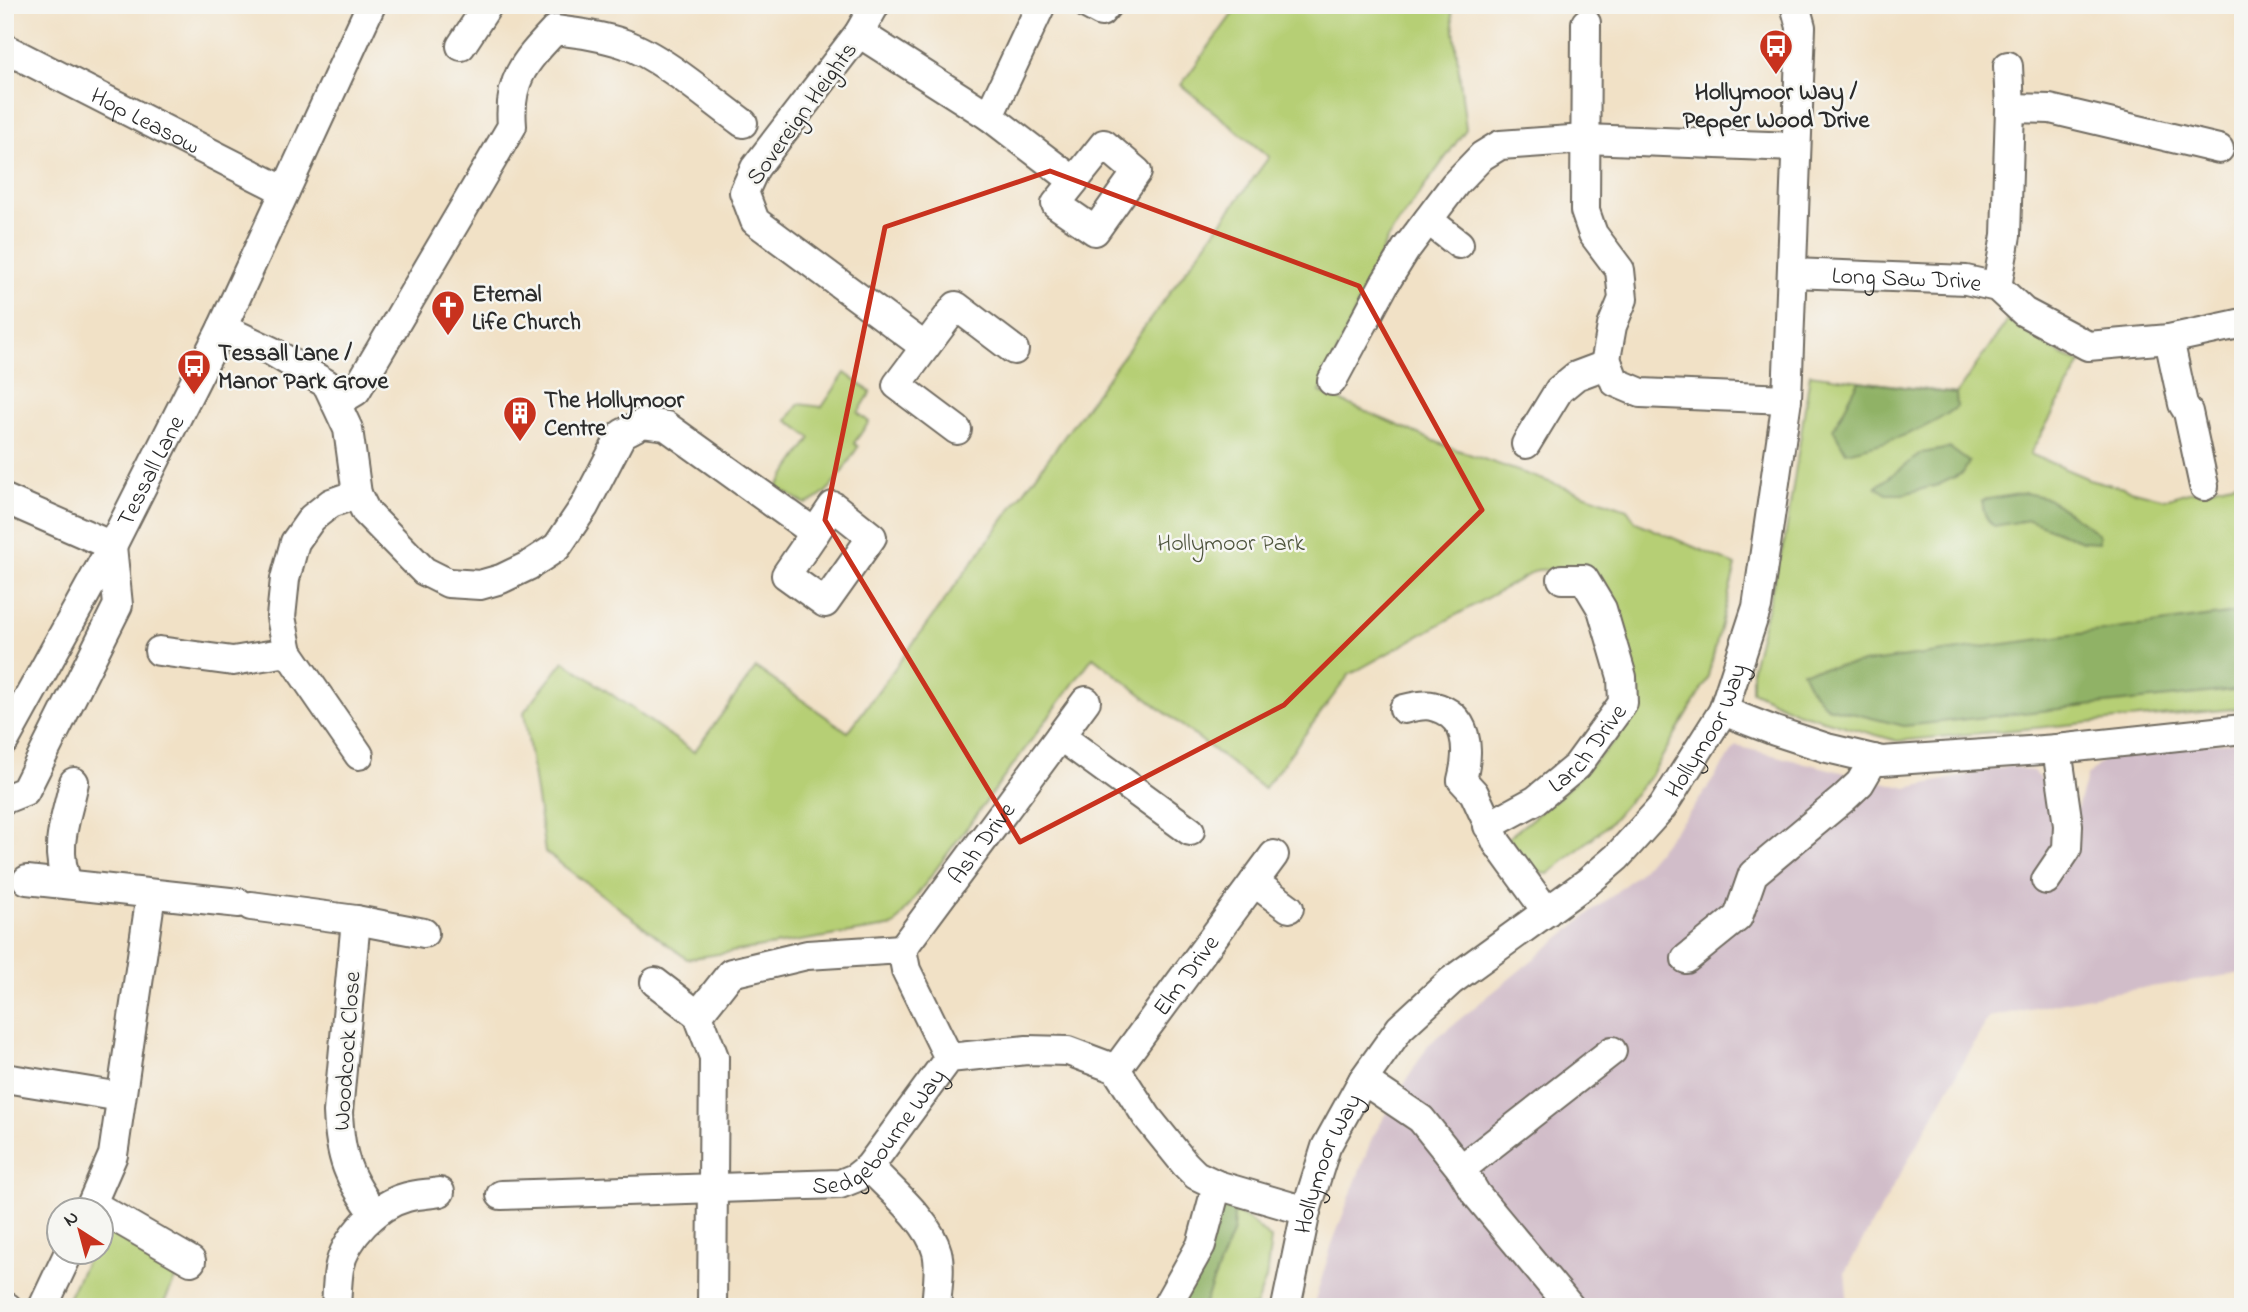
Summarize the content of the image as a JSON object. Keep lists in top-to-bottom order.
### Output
{
  "streets": {
    "street": [
      "Sovereign Heights",
      "Hop Leasow",
      "Long Saw Drive",
      "Tessall Lane",
      "Hollymoor Way",
      "Larch Drive",
      "Ash Drive",
      "Elm Drive",
      "Woodcock Close",
      "Sedgebourne Way"
    ]
  },
  "crossings": [
    ["Hop Leasow", "Tessall Lane"],
    ["Long Saw Drive", "Hollymoor Way"],
    ["Elm Drive", "Sedgebourne Way"]
  ],
  "parks": ["Hollymoor Park"],
  "places": {
    "bus stop": ["Hollymoor Way / Pepper Wood Drive", "Tessall Lane / Manor Park Grove"],
    "church": ["Eternal Life Church"],
    "building": ["The Hollymoor Centre"]
  },
  "north": "top left"
}
